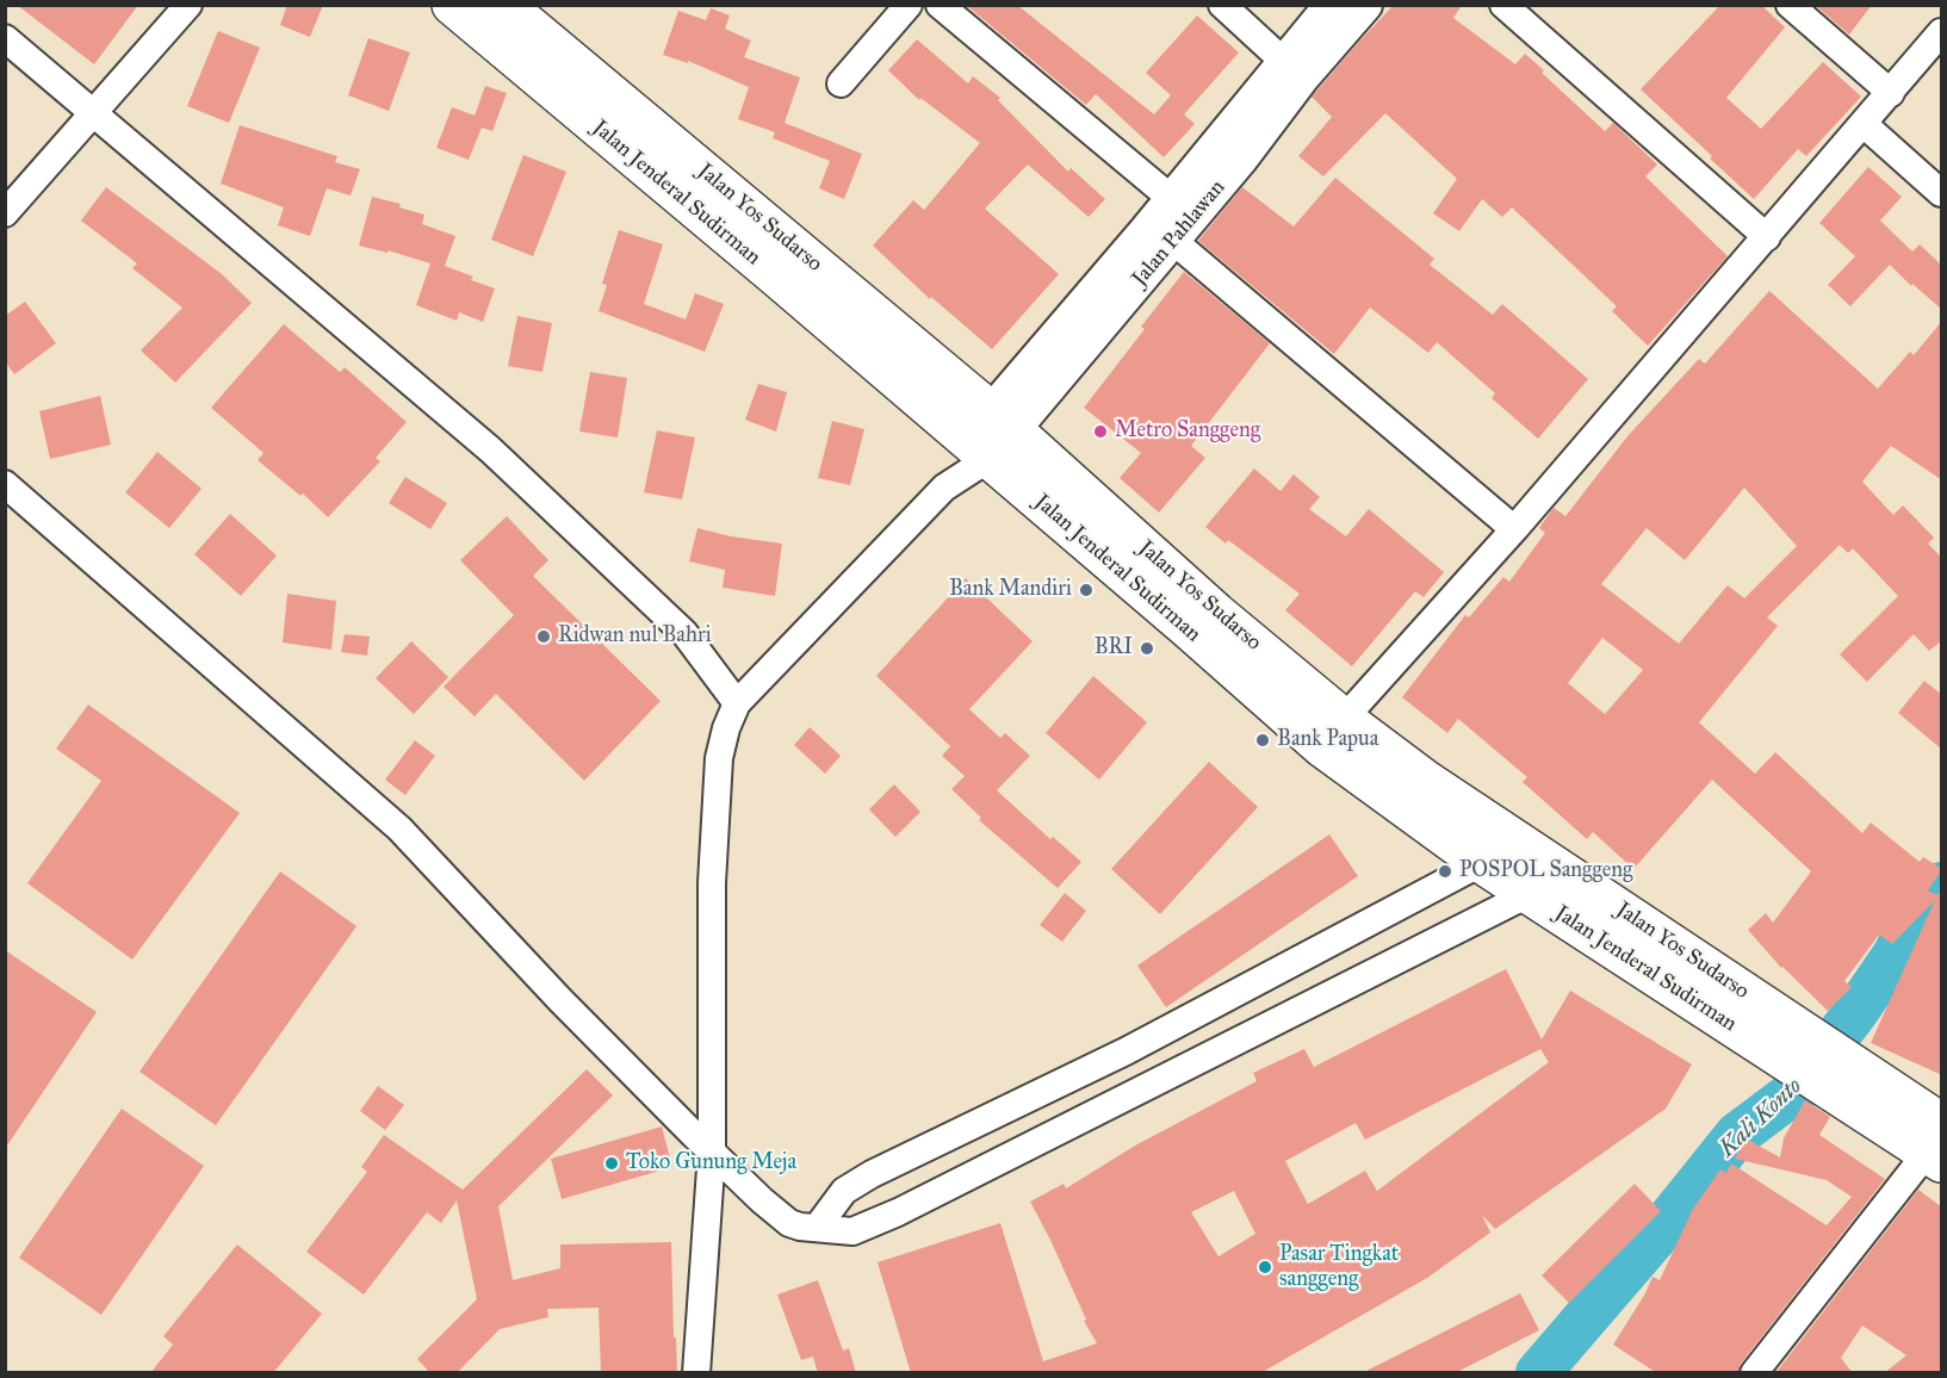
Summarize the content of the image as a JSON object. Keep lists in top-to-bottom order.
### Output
{
  "streets": {
    "highway": ["Jalan Jenderal Sudirman", "Jalan Yos Sudarso"],
    "main road": ["Jalan Pahlawan"]
  },
  "crossings": [
    ["Jalan Jenderal Sudirman", "Jalan Yos Sudarso"],
    ["Jalan Jenderal Sudirman", "Jalan Pahlawan"],
    ["Jalan Yos Sudarso", "Jalan Pahlawan"]
  ],
  "water": ["Kali Konto"],
  "places": [
    "Metro Sanggeng",
    "Bank Mandiri",
    "Ridwan nul Bahri",
    "BRI",
    "Bank Papua",
    "POSPOL Sanggeng",
    "Toko Gunung Meja",
    "Pasar Tingkat sanggeng"
  ]
}
